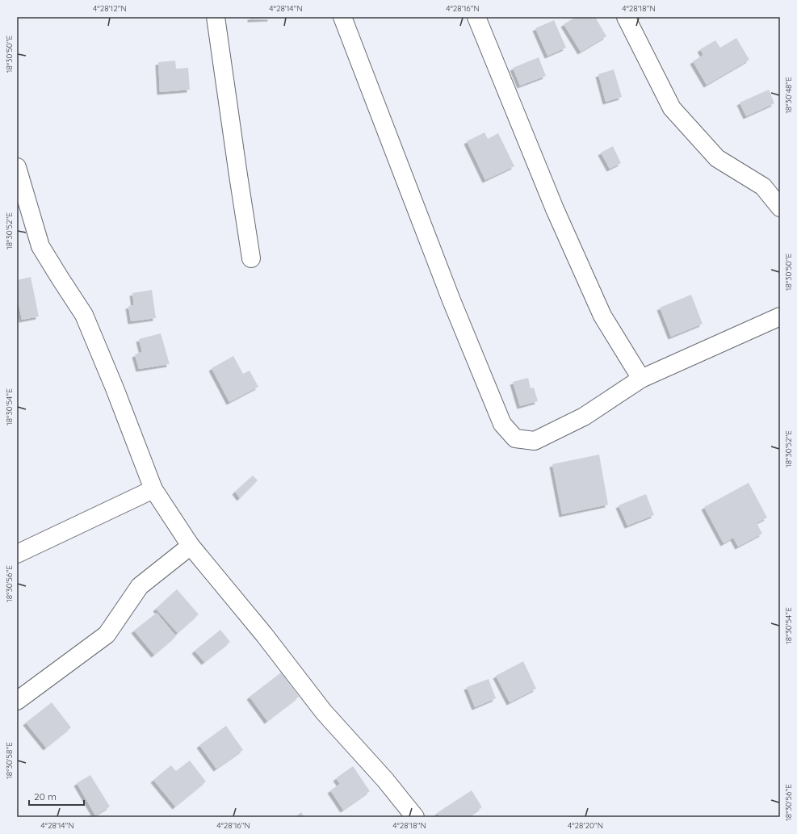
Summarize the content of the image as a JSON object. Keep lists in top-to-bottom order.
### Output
{
  "scale_bar": "20 m",
  "coordinates": [
    "4°28'12\"N",
    "4°28'14\"N",
    "4°28'16\"N",
    "4°28'18\"N",
    "18°30'50\"E",
    "18°30'48\"E",
    "18°30'52\"E",
    "18°30'54\"E",
    "18°30'56\"E",
    "18°30'58\"E",
    "4°28'20\"N"
  ]
}
